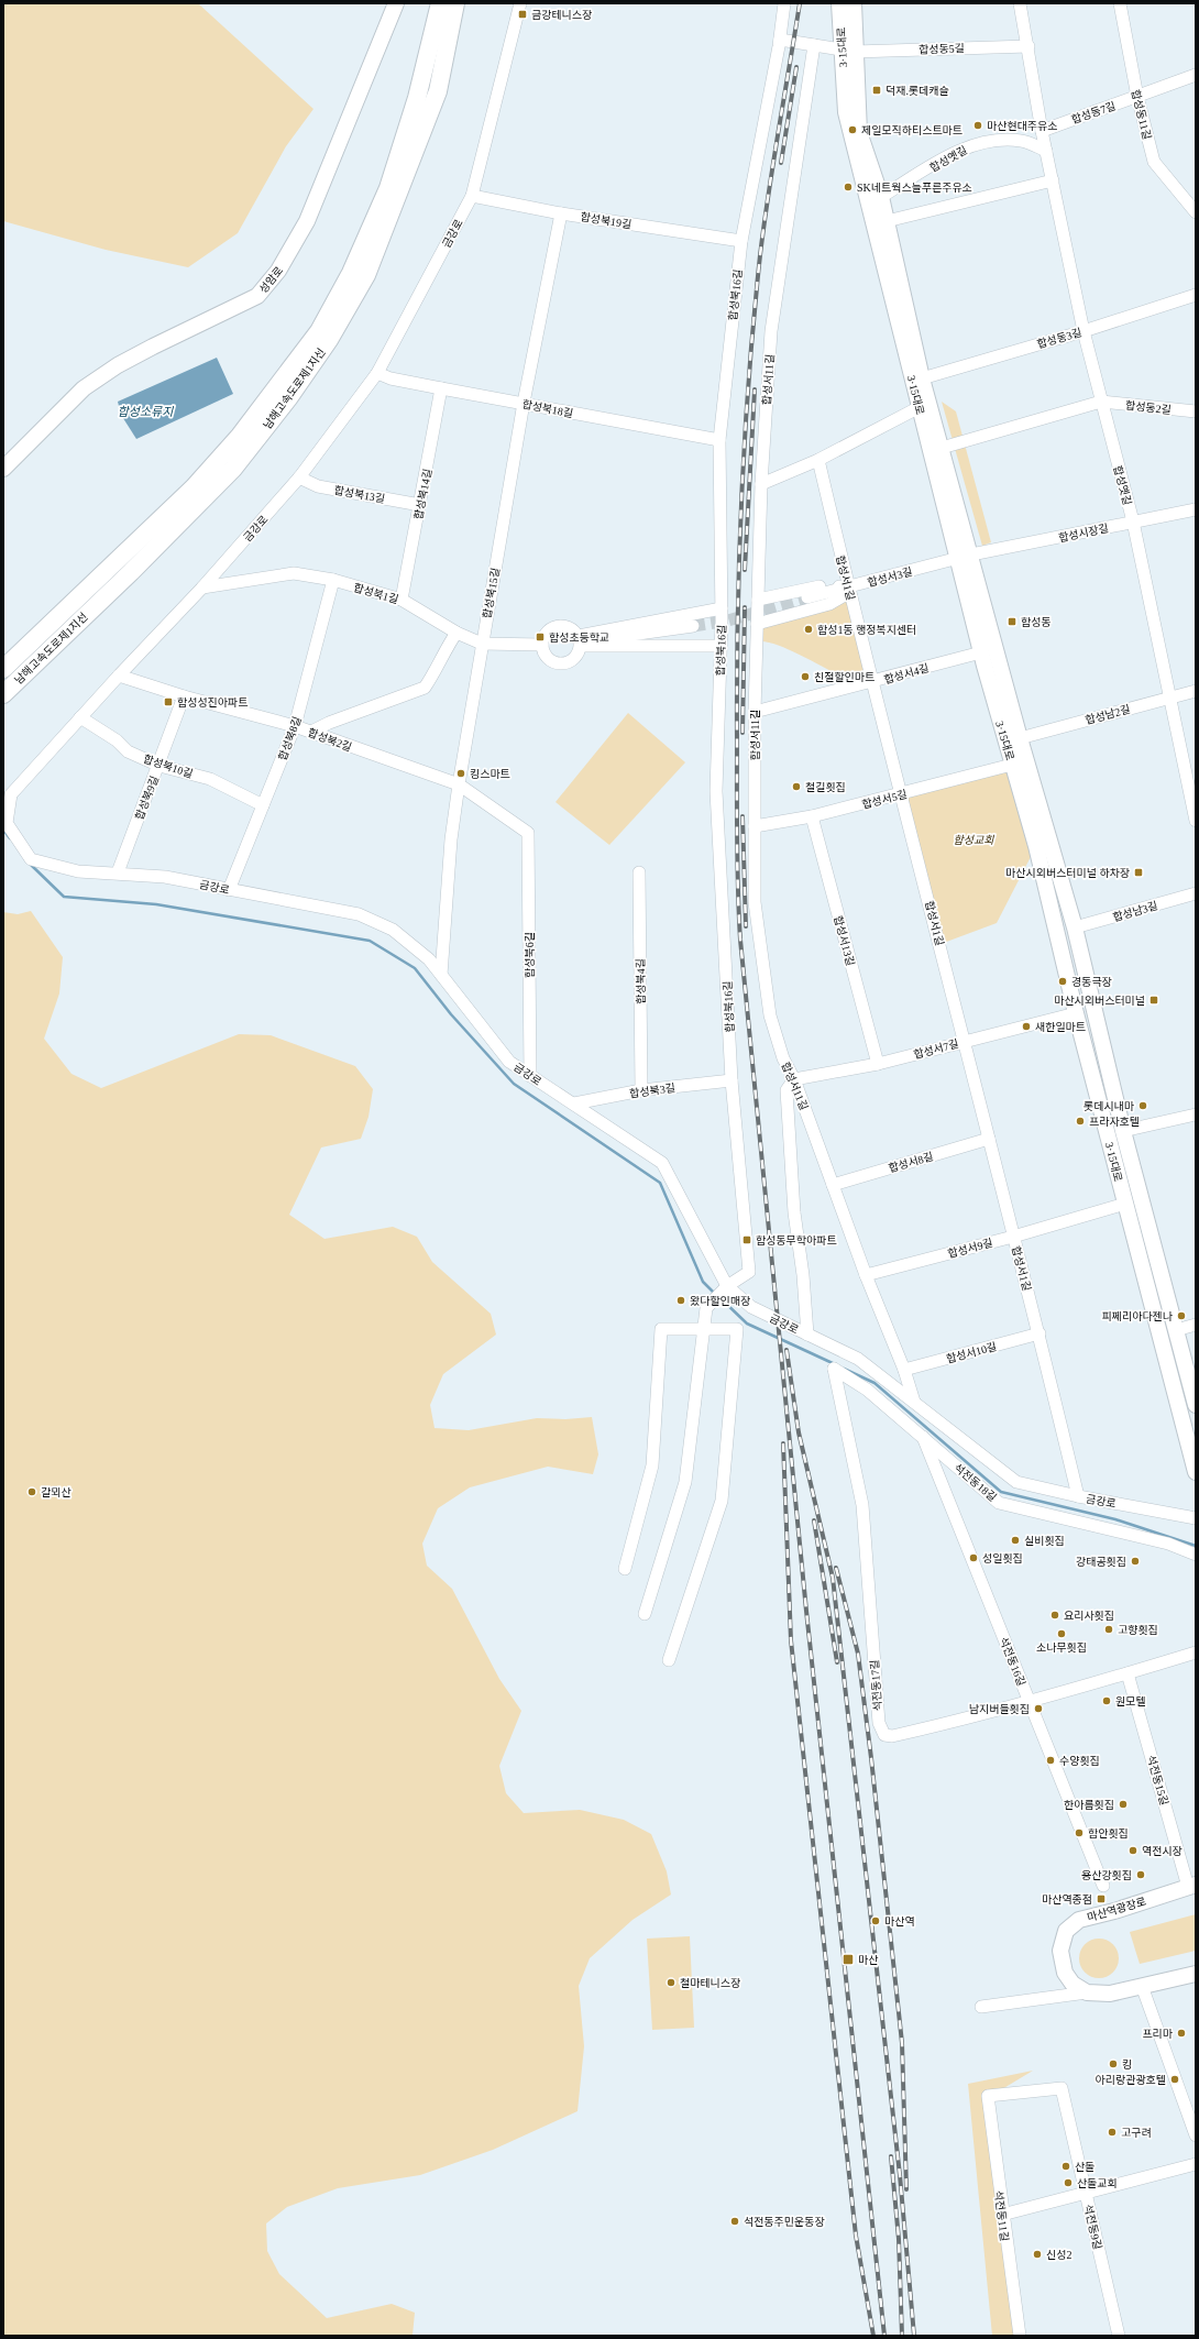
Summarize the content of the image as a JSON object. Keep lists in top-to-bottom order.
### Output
{
  "streets": {
    "highway": ["남해고속도로제1지선"],
    "main road": ["3·15대로", "성암로", "마산역광장로"],
    "street": [
      "합성동5길",
      "합성동7길",
      "합성동11길",
      "합성옛길",
      "합성북19길",
      "금강로",
      "합성북16길",
      "합성동3길",
      "합성서11길",
      "합성동2길",
      "합성북18길",
      "합성북13길",
      "합성북14길",
      "합성시장길",
      "합성서3길",
      "합성서1길",
      "합성북1길",
      "합성북15길",
      "합성서4길",
      "합성남2길",
      "합성북8길",
      "합성북2길",
      "합성북10길",
      "합성북9길",
      "합성서5길",
      "합성남3길",
      "합성서13길",
      "합성북6길",
      "합성북4길",
      "합성서7길",
      "합성북3길",
      "합성서8길",
      "합성서9길",
      "합성서10길",
      "석전동18길",
      "석전동16길",
      "석전동17길",
      "석전동15길",
      "석전동11길",
      "석전동9길"
    ]
  },
  "crossings": [
    ["3·15대로", "합성동5길"],
    ["3·15대로", "합성옛길"],
    ["3·15대로", "합성동3길"],
    ["3·15대로", "합성시장길"],
    ["3·15대로", "합성서3길"],
    ["3·15대로", "합성서4길"],
    ["3·15대로", "합성남2길"],
    ["3·15대로", "합성서5길"],
    ["3·15대로", "합성남3길"],
    ["3·15대로", "합성서7길"],
    ["3·15대로", "합성서9길"],
    ["합성동5길", "합성옛길"],
    ["합성동5길", "합성북16길"],
    ["합성동5길", "합성서11길"],
    ["합성동7길", "합성동11길"],
    ["합성동7길", "합성옛길"],
    ["합성옛길", "합성동3길"],
    ["합성옛길", "합성동2길"],
    ["합성옛길", "합성시장길"],
    ["합성옛길", "합성남2길"],
    ["합성북19길", "금강로"],
    ["합성북19길", "합성북16길"],
    ["합성북19길", "합성북15길"],
    ["금강로", "합성북16길"],
    ["금강로", "합성서11길"],
    ["금강로", "합성북18길"],
    ["금강로", "합성북13길"],
    ["금강로", "합성서1길"],
    ["금강로", "합성북1길"],
    ["금강로", "합성북15길"],
    ["금강로", "합성북8길"],
    ["금강로", "합성북2길"],
    ["금강로", "합성북10길"],
    ["금강로", "합성북9길"],
    ["금강로", "합성북6길"],
    ["금강로", "합성북3길"],
    ["합성북16길", "합성북18길"],
    ["합성북16길", "합성북3길"],
    ["합성서11길", "합성서4길"],
    ["합성서11길", "합성서5길"],
    ["합성서11길", "합성서7길"],
    ["합성서11길", "합성서8길"],
    ["합성서11길", "합성서9길"],
    ["합성서11길", "합성서10길"],
    ["합성북18길", "합성북14길"],
    ["합성북18길", "합성북15길"],
    ["합성북13길", "합성북14길"],
    ["합성북14길", "합성북1길"],
    ["합성시장길", "합성서3길"],
    ["합성서3길", "합성서1길"],
    ["합성서1길", "합성서4길"],
    ["합성서1길", "합성서5길"],
    ["합성서1길", "합성서7길"],
    ["합성서1길", "합성서8길"],
    ["합성서1길", "합성서9길"],
    ["합성서1길", "합성서10길"],
    ["합성북1길", "합성북15길"],
    ["합성북1길", "합성북8길"],
    ["합성북15길", "합성북2길"],
    ["합성북8길", "합성북2길"],
    ["합성북8길", "합성북10길"],
    ["합성북2길", "합성북9길"],
    ["합성북2길", "합성북6길"],
    ["합성북10길", "합성북9길"],
    ["합성서5길", "합성서13길"],
    ["합성서13길", "합성서7길"],
    ["합성북4길", "합성북3길"],
    ["석전동18길", "석전동16길"],
    ["석전동18길", "석전동17길"],
    ["석전동16길", "석전동17길"],
    ["석전동17길", "석전동15길"],
    ["석전동15길", "마산역광장로"],
    ["석전동11길", "석전동9길"]
  ],
  "water": ["합성소류지"],
  "parks": ["합성교회"],
  "places": {
    "transit": [
      "금강테니스장",
      "덕재.롯데캐슬",
      "합성동",
      "합성초등학교",
      "합성성진아파트",
      "마산시외버스터미널 하차장",
      "마산시외버스터미널",
      "합성동무학아파트",
      "마산역종점",
      "마산"
    ],
    "other": [
      "마산현대주유소",
      "제일모직하티스트마트",
      "SK네트웍스늘푸른주유소",
      "합성1동 행정복지센터",
      "친절할인마트",
      "킹스마트",
      "철길횟집",
      "경동극장",
      "새한일마트",
      "롯데시내마",
      "프라자호텔",
      "왔다할인매장",
      "피쩨리아다젠나",
      "갈뫼산",
      "실비횟집",
      "성일횟집",
      "강태공횟집",
      "요리사횟집",
      "고향횟집",
      "소나무횟집",
      "원모텔",
      "남지버들횟집",
      "수양횟집",
      "한아름횟집",
      "함안횟집",
      "역전시장",
      "용산강횟집",
      "마산역",
      "철마테니스장",
      "프리마",
      "킹",
      "아리랑관광호텔",
      "고구려",
      "산돌",
      "산돌교회",
      "석전동주민운동장",
      "신성2"
    ]
  }
}
